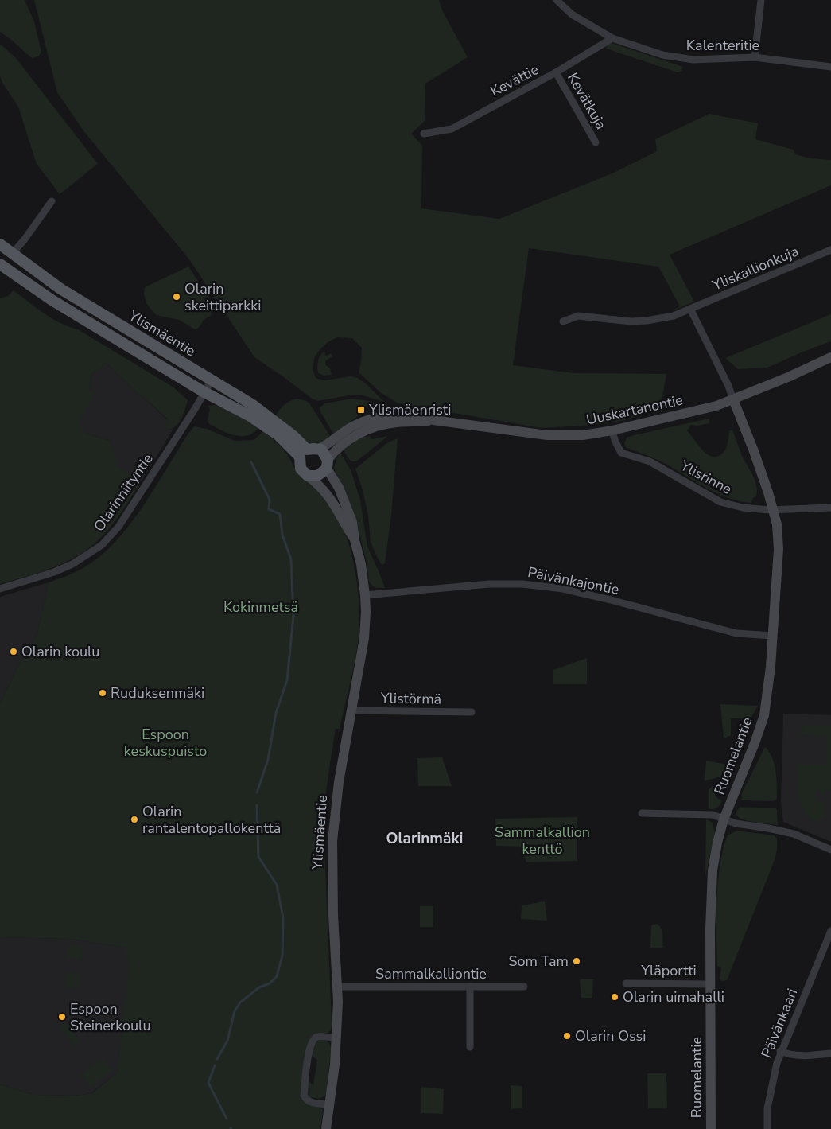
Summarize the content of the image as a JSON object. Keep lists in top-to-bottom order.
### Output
{
  "streets": {
    "main road": ["Ylismäentie", "Uuskartanontie", "Ruomelantie"],
    "street": [
      "Kalenteritie",
      "Kevättie",
      "Kevätkuja",
      "Yliskallionkuja",
      "Ylisrinne",
      "Olarinniityntie",
      "Päivänkajontie",
      "Ylistörmä",
      "Yläportti",
      "Sammalkalliontie",
      "Päivänkaari"
    ]
  },
  "crossings": [
    ["Kalenteritie", "Kevättie"],
    ["Kevättie", "Kevätkuja"],
    ["Ylismäentie", "Uuskartanontie"],
    ["Ylismäentie", "Olarinniityntie"],
    ["Ylismäentie", "Päivänkajontie"],
    ["Ylismäentie", "Ylistörmä"],
    ["Ylismäentie", "Sammalkalliontie"],
    ["Uuskartanontie", "Ylisrinne"],
    ["Uuskartanontie", "Ruomelantie"],
    ["Ylisrinne", "Ruomelantie"],
    ["Päivänkajontie", "Ruomelantie"],
    ["Ruomelantie", "Yläportti"]
  ],
  "districts": ["Olarinmäki"],
  "parks": ["Kokinmetsä", "Espoon keskuspuisto", "Sammalkallion kenttö"],
  "places": {
    "other": [
      "Olarin skeittiparkki",
      "Olarin koulu",
      "Ruduksenmäki",
      "Olarin rantalentopallokenttä",
      "Som Tam",
      "Olarin uimahalli",
      "Espoon Steinerkoulu",
      "Olarin Ossi"
    ],
    "transit": ["Ylismäenristi"]
  }
}
